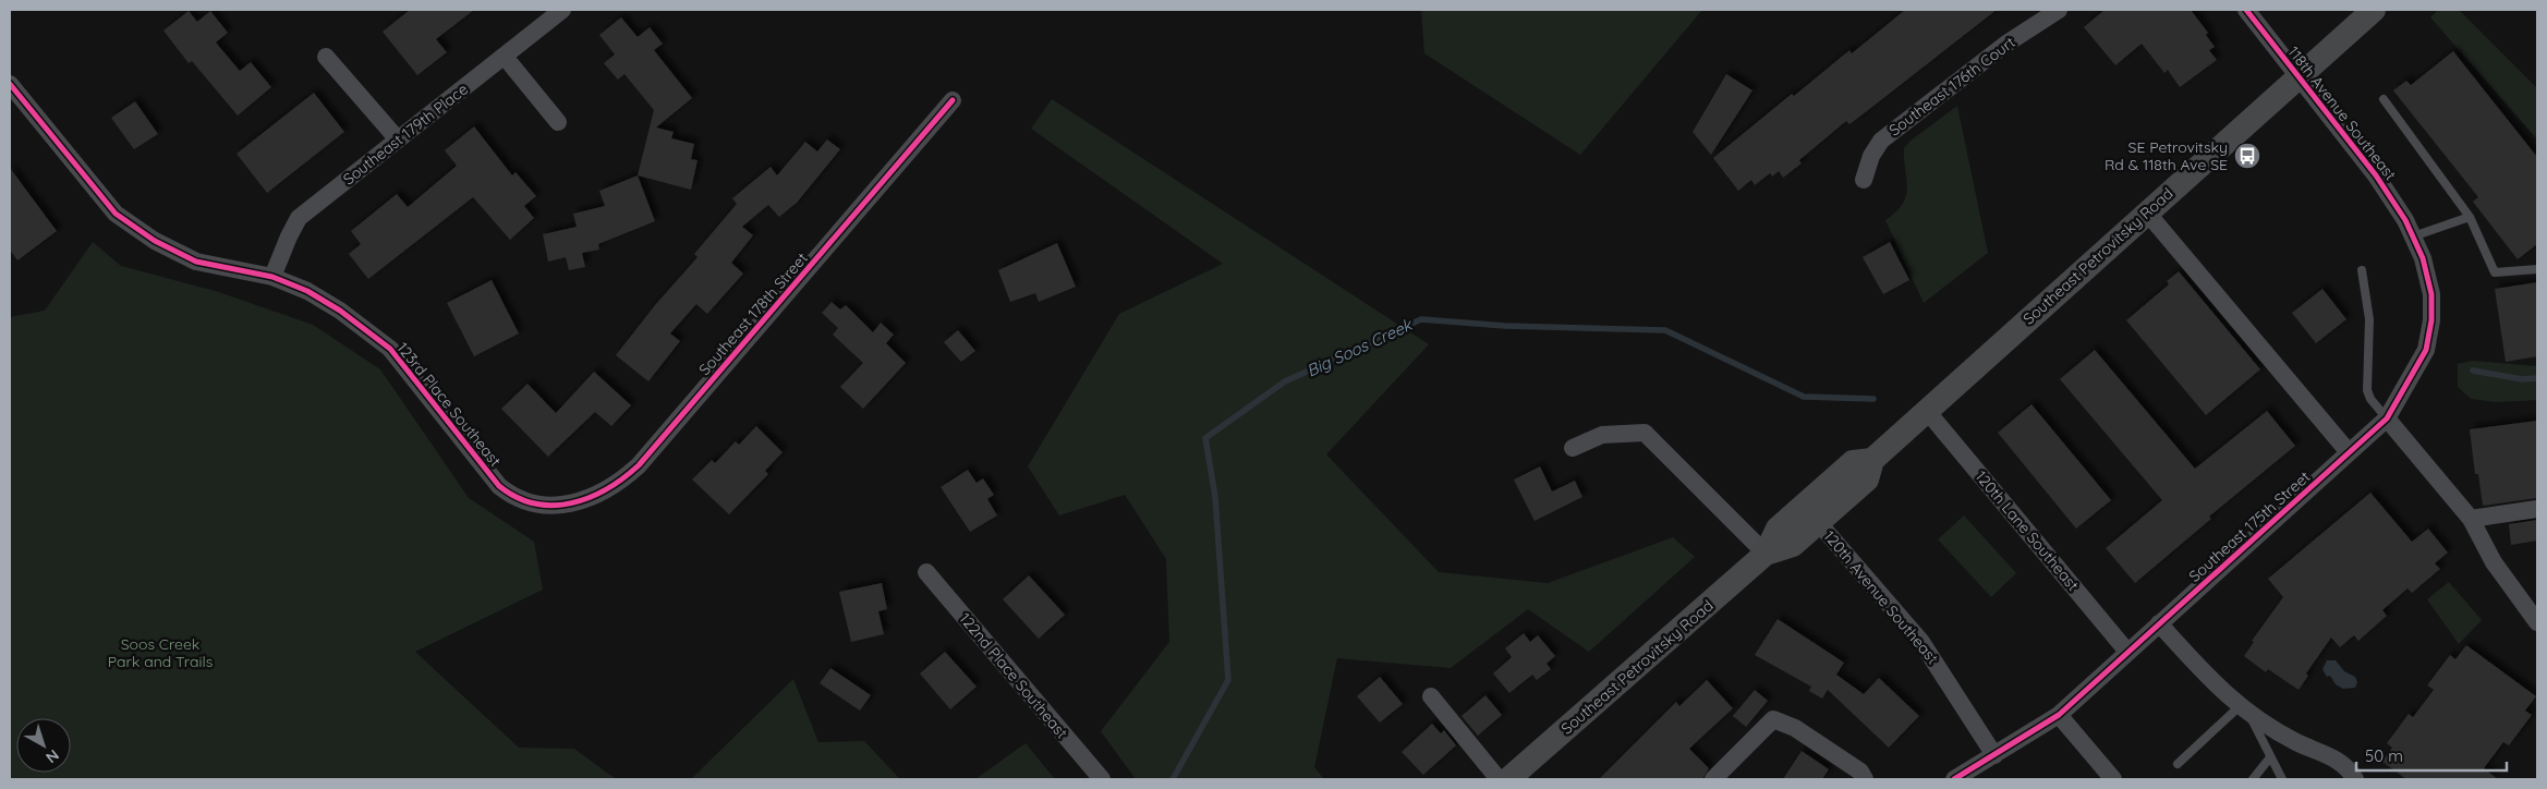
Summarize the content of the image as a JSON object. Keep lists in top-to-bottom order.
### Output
{
  "streets": {
    "main road": ["Southeast Petrovitsky Road"],
    "street": [
      "Southeast 176th Court",
      "118th Avenue Southeast",
      "Southeast 179th Place",
      "Southeast 178th Street",
      "123rd Place Southeast",
      "Southeast 175th Street",
      "120th Lane Southeast",
      "120th Avenue Southeast",
      "122nd Place Southeast"
    ]
  },
  "crossings": [
    ["118th Avenue Southeast", "Southeast Petrovitsky Road"],
    ["118th Avenue Southeast", "Southeast 175th Street"],
    ["Southeast 179th Place", "123rd Place Southeast"],
    ["Southeast Petrovitsky Road", "120th Lane Southeast"],
    ["Southeast Petrovitsky Road", "120th Avenue Southeast"],
    ["Southeast 178th Street", "123rd Place Southeast"],
    ["Southeast 175th Street", "120th Lane Southeast"]
  ],
  "water": ["Big Soos Creek"],
  "parks": ["Soos Creek Park and Trails"],
  "places": {
    "bus stop": ["SE Petrovitsky Rd & 118th Ave SE"]
  },
  "scale_bar": "50 m",
  "north": "bottom right"
}
